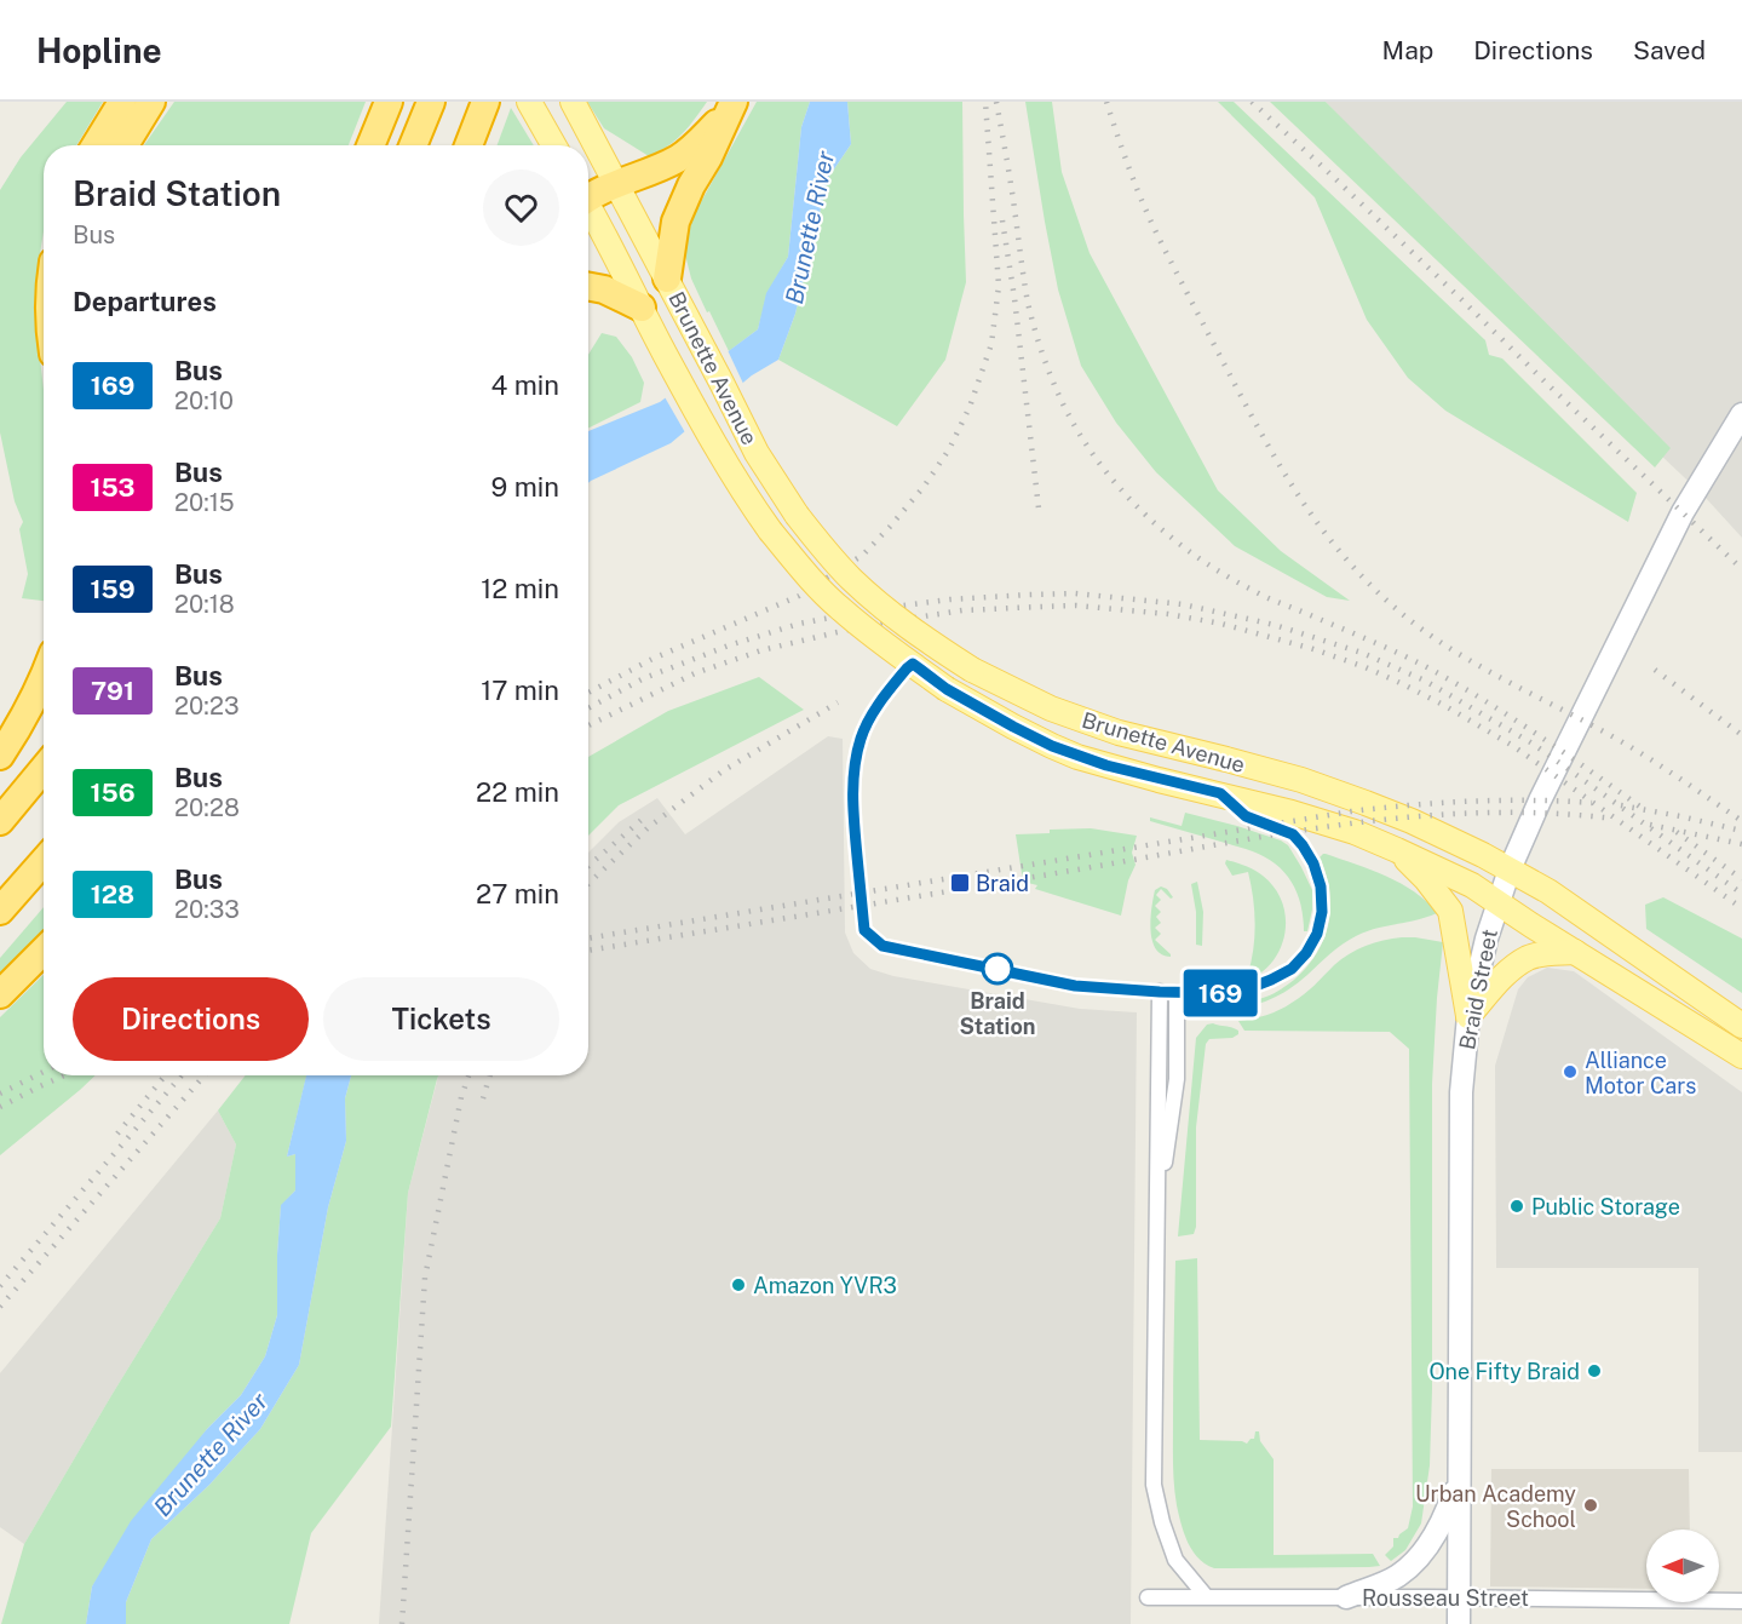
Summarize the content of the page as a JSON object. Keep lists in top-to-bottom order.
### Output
{
  "streets": {
    "main road": ["Brunette Avenue", "Braid Street"],
    "street": ["Rousseau Street"]
  },
  "crossings": [
    ["Brunette Avenue", "Braid Street"],
    ["Braid Street", "Rousseau Street"]
  ],
  "water": ["Brunette River"],
  "places": {
    "transit": ["Braid"],
    "other": [
      "Braid Station",
      "Alliance Motor Cars",
      "Public Storage",
      "Amazon YVR3",
      "One Fifty Braid",
      "Urban Academy School"
    ]
  },
  "lines": ["bus line 169"],
  "north": "left",
  "page": {
    "header": "Hopline",
    "nav": ["Map", "Directions", "Saved"],
    "on_map": "169",
    "heading": [
      ["Braid Station", "Bus"],
      "Departures"
    ],
    "list": [
      {
        "mark": "169",
        "name": "Bus",
        "note": "20:10",
        "value": "4 min"
      },
      {
        "mark": "153",
        "name": "Bus",
        "note": "20:15",
        "value": "9 min"
      },
      {
        "mark": "159",
        "name": "Bus",
        "note": "20:18",
        "value": "12 min"
      },
      {
        "mark": "791",
        "name": "Bus",
        "note": "20:23",
        "value": "17 min"
      },
      {
        "mark": "156",
        "name": "Bus",
        "note": "20:28",
        "value": "22 min"
      },
      {
        "mark": "128",
        "name": "Bus",
        "note": "20:33",
        "value": "27 min"
      }
    ],
    "buttons": ["Directions", "Tickets"]
  }
}
